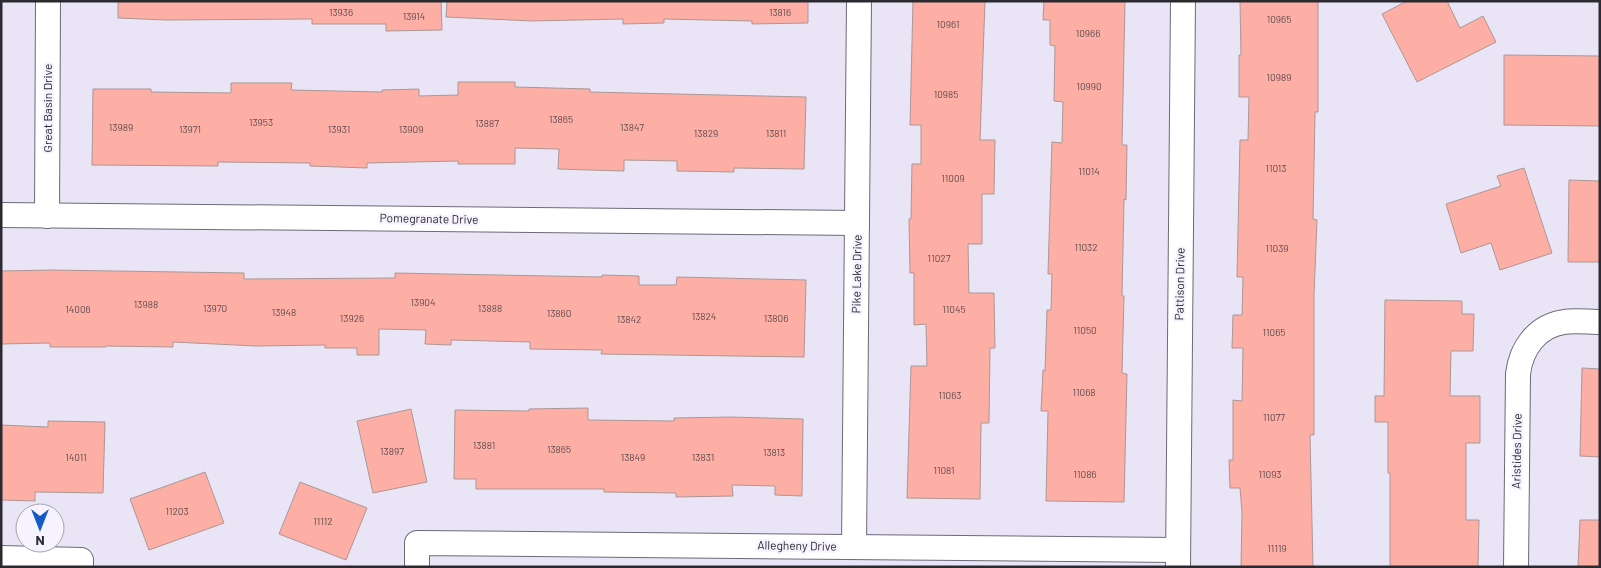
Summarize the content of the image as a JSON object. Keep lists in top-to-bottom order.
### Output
{
  "streets": {
    "street": [
      "Great Basin Drive",
      "Pomegranate Drive",
      "Pike Lake Drive",
      "Pattison Drive",
      "Aristides Drive",
      "Allegheny Drive"
    ]
  },
  "crossings": [
    ["Great Basin Drive", "Pomegranate Drive"],
    ["Pomegranate Drive", "Pike Lake Drive"],
    ["Pike Lake Drive", "Allegheny Drive"],
    ["Pattison Drive", "Allegheny Drive"]
  ],
  "house_numbers": [
    "13936",
    "13816",
    "13914",
    "10965",
    "10961",
    "10966",
    "10989",
    "10990",
    "10985",
    "13865",
    "13953",
    "13887",
    "13989",
    "13847",
    "13971",
    "13931",
    "13909",
    "13829",
    "13811",
    "11013",
    "11014",
    "11009",
    "11032",
    "11039",
    "11027",
    "13904",
    "13988",
    "13970",
    "13888",
    "14006",
    "11045",
    "13948",
    "13860",
    "13824",
    "13926",
    "13806",
    "13842",
    "11050",
    "11065",
    "11068",
    "11063",
    "11077",
    "13881",
    "13865",
    "13897",
    "13813",
    "14011",
    "13849",
    "13831",
    "11081",
    "11086",
    "11093",
    "11203",
    "11112",
    "11119"
  ],
  "north": "bottom"
}
